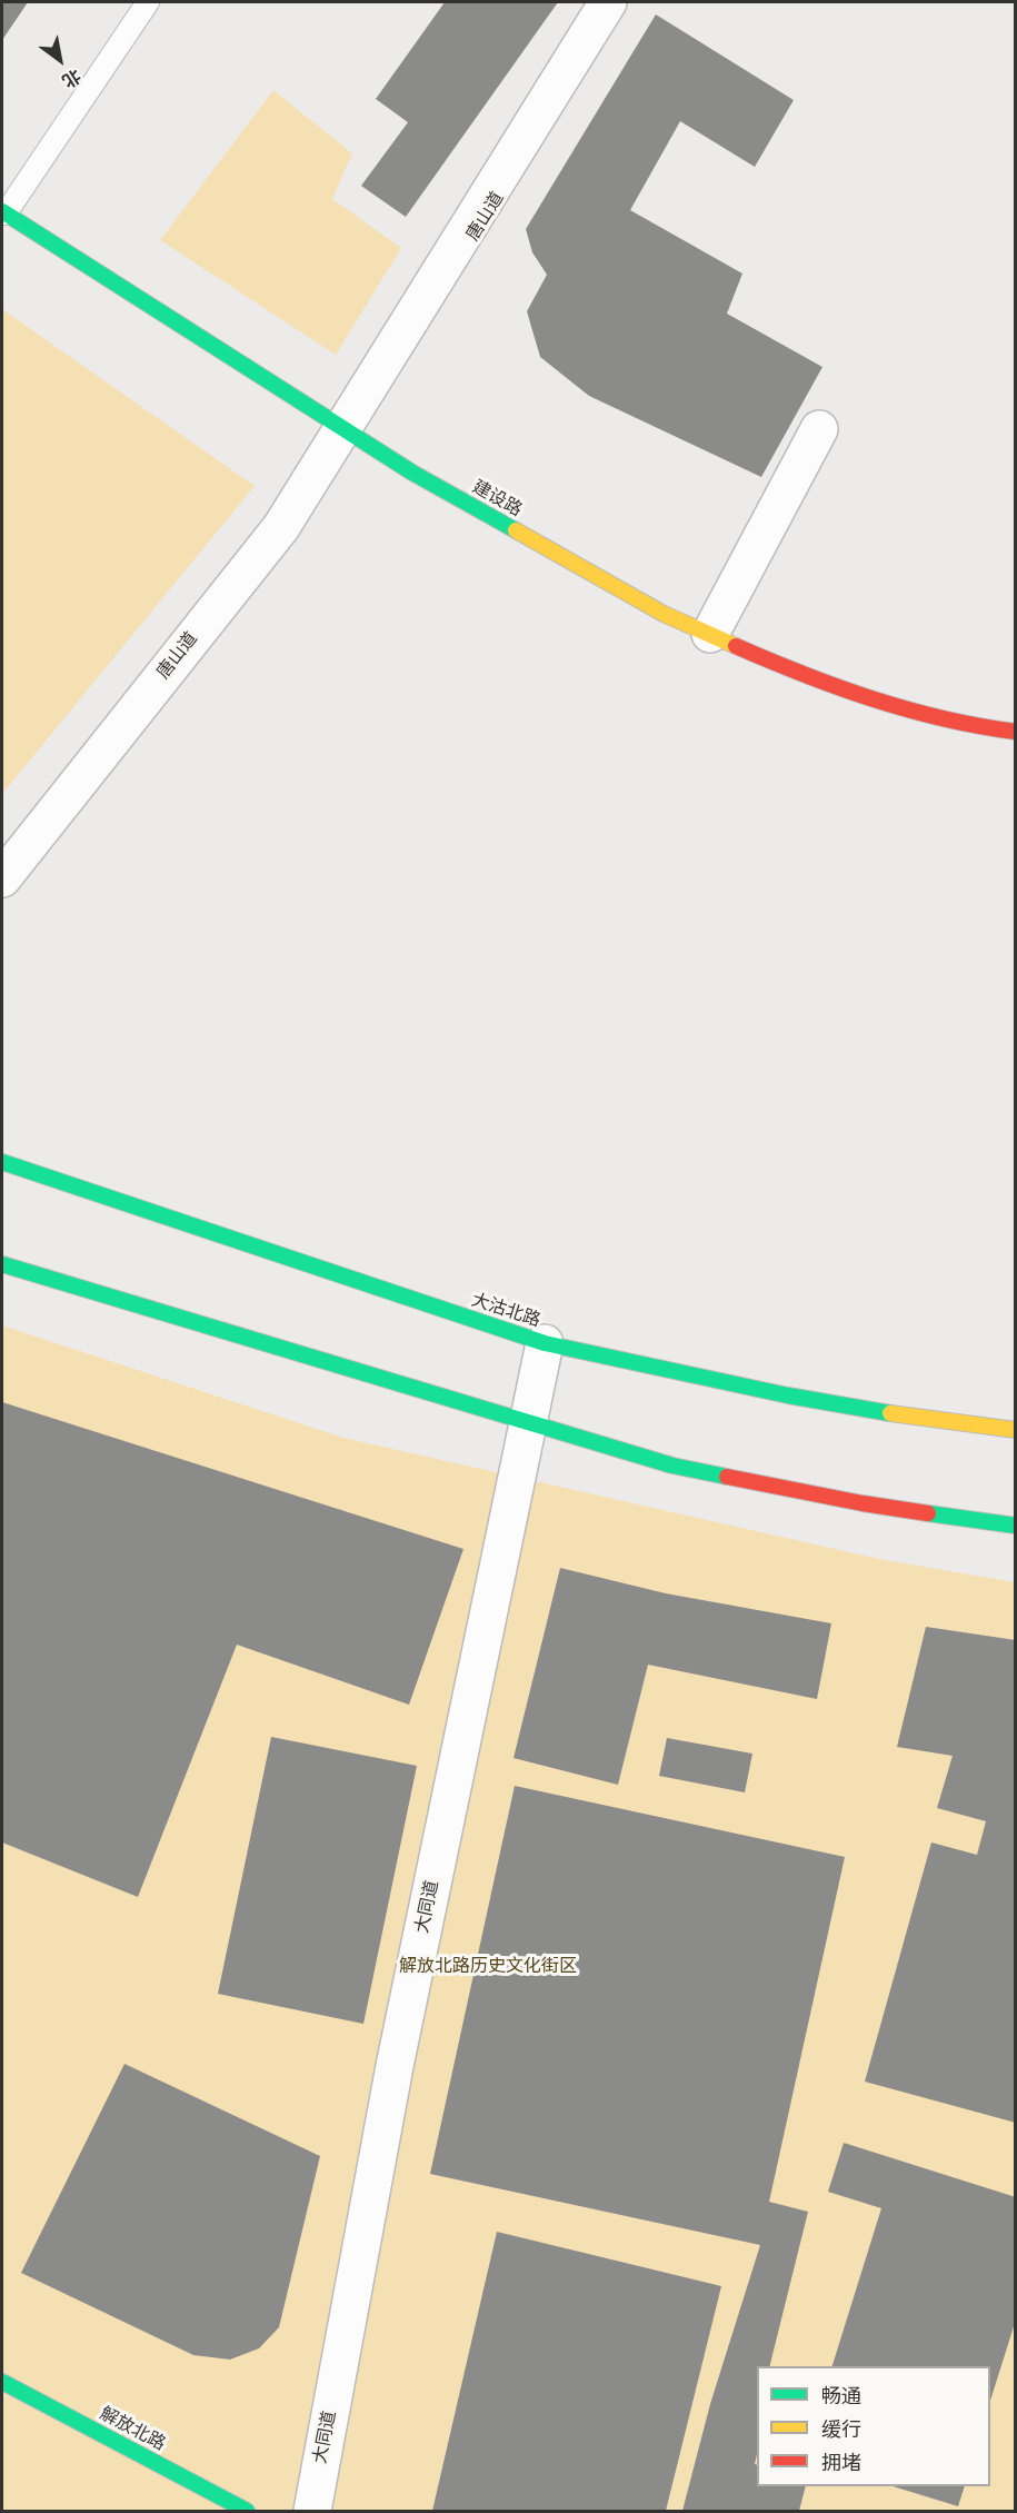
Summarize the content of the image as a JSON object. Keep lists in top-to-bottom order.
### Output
{
  "streets": {
    "main road": ["建设路", "大沽北路", "解放北路"],
    "street": ["唐山道", "大同道"]
  },
  "crossings": [
    ["唐山道", "建设路"],
    ["大沽北路", "大同道"]
  ],
  "parks": ["解放北路历史文化街区"],
  "legend": ["畅通", "缓行", "拥堵"],
  "north": "bottom right"
}
